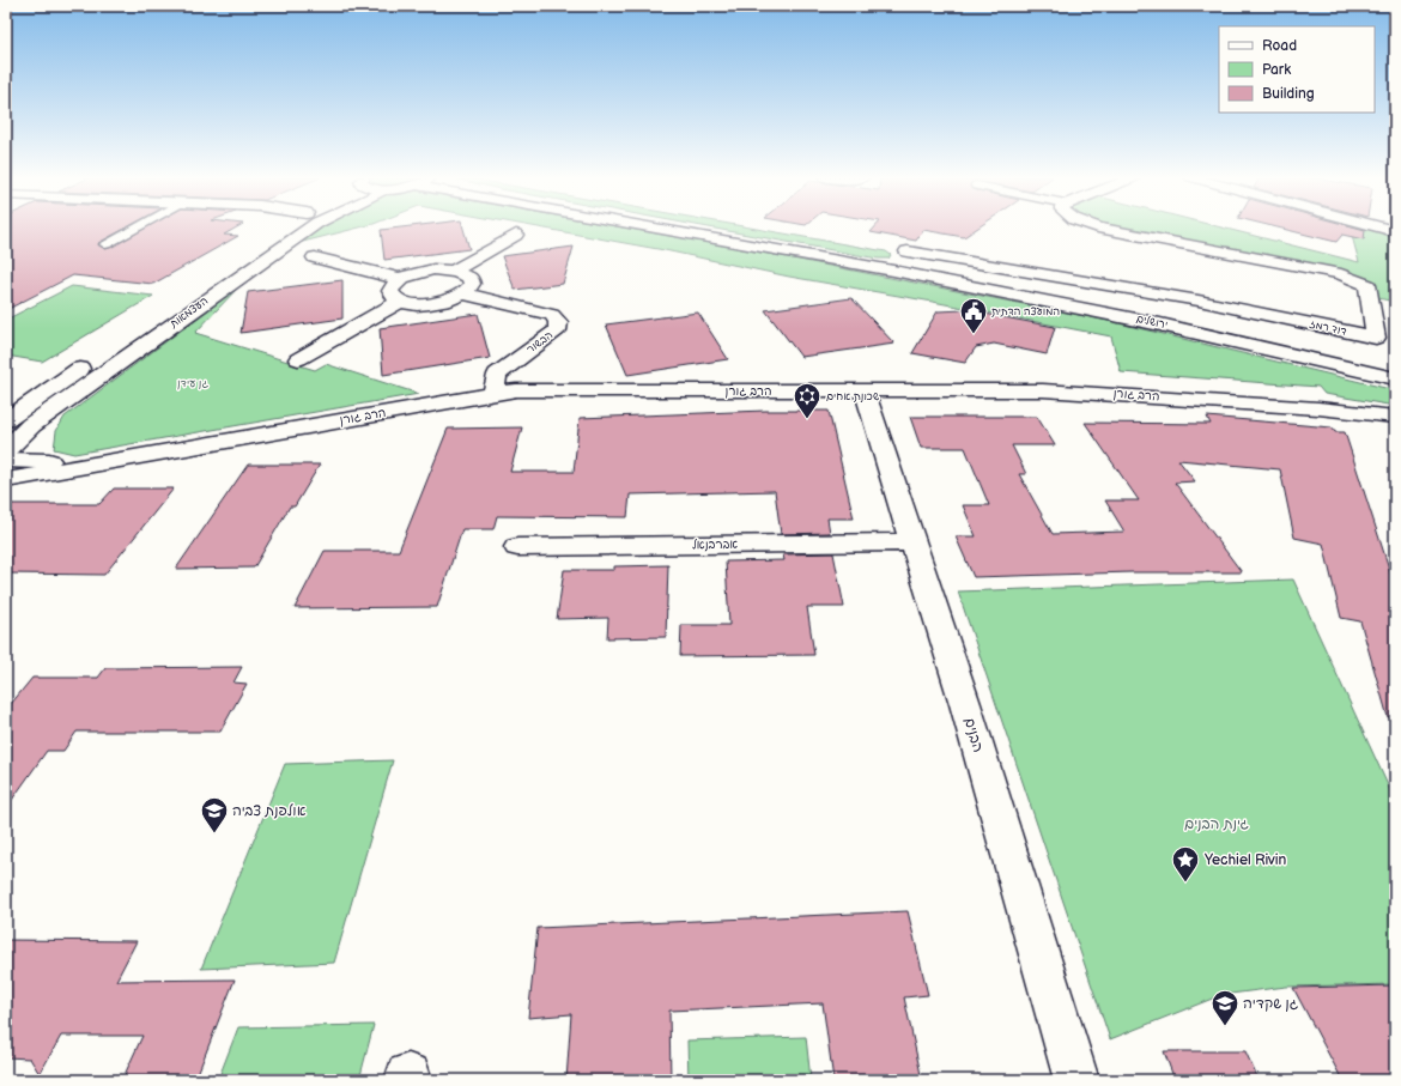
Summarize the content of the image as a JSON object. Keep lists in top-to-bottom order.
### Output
{
  "streets": {
    "street": [
      "העצמאות",
      "ירושלים",
      "דוד רמז",
      "הבשור",
      "הרב גורן",
      "אברבנאל",
      "הבנים"
    ]
  },
  "crossings": [
    ["הבשור", "הרב גורן"],
    ["הרב גורן", "הבנים"],
    ["אברבנאל", "הבנים"]
  ],
  "parks": ["גן עידן", "גינת הבנים"],
  "places": {
    "public building": ["המועצה הדתית"],
    "synagogue": ["שכונת אחים"],
    "school or university": ["אולפנת צביה", "גן שקדיה"],
    "place": ["Yechiel Rivin"]
  },
  "legend": ["Road", "Park", "Building"]
}
